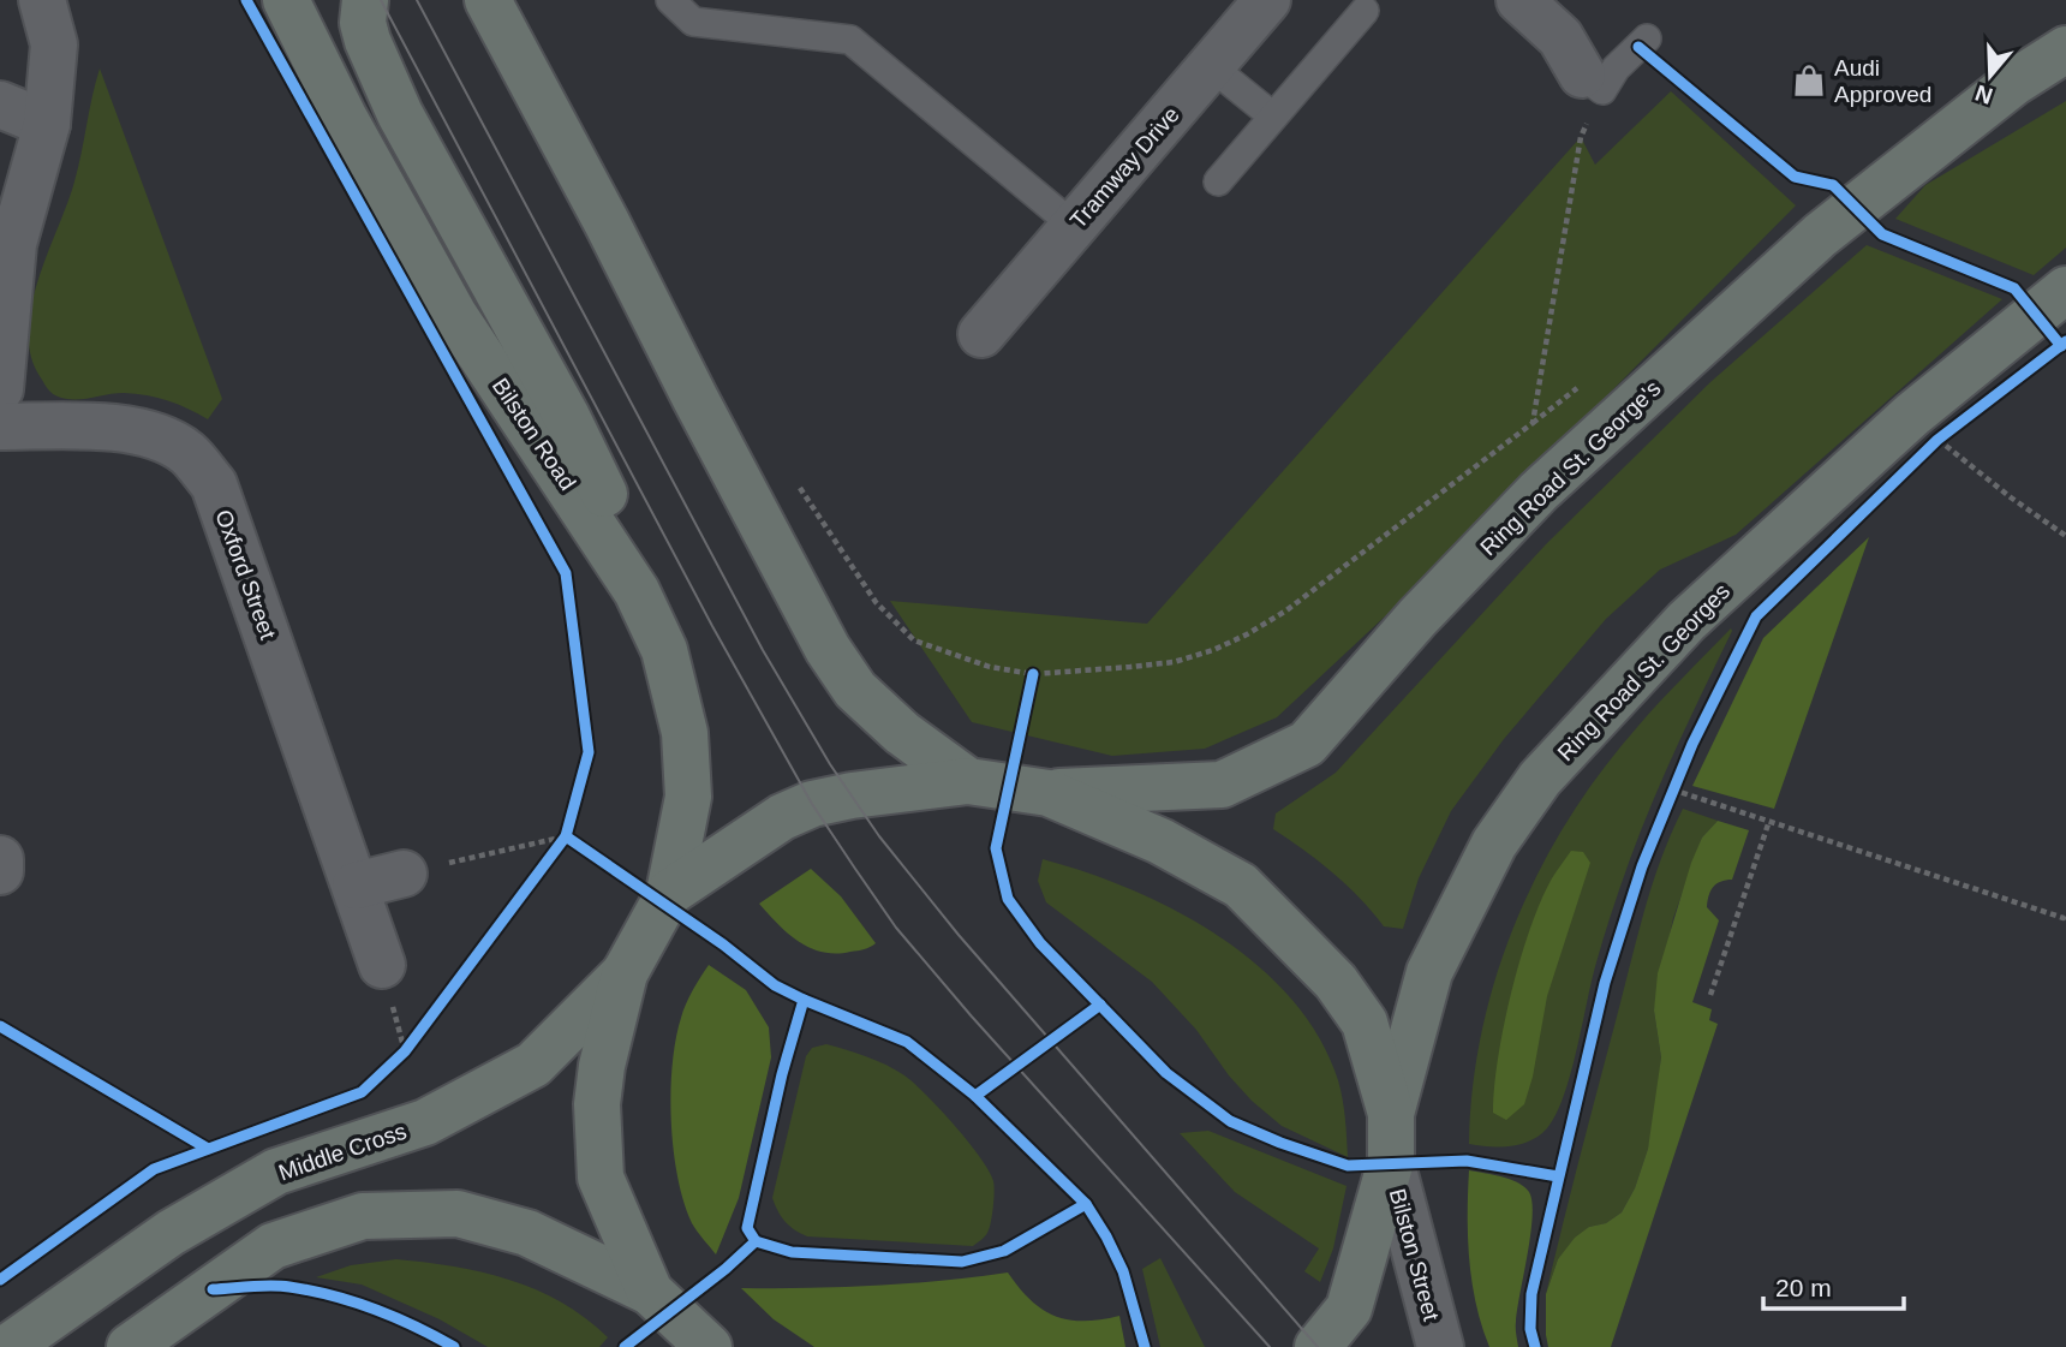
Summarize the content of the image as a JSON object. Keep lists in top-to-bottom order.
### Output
{
  "streets": {
    "highway": [
      "Bilston Road",
      "Ring Road St. George's",
      "Ring Road St. Georges",
      "Middle Cross"
    ],
    "street": ["Tramway Drive", "Oxford Street", "Bilston Street"]
  },
  "places": {
    "shop": ["Audi Approved"]
  },
  "scale_bar": "20 m",
  "north": "bottom"
}
